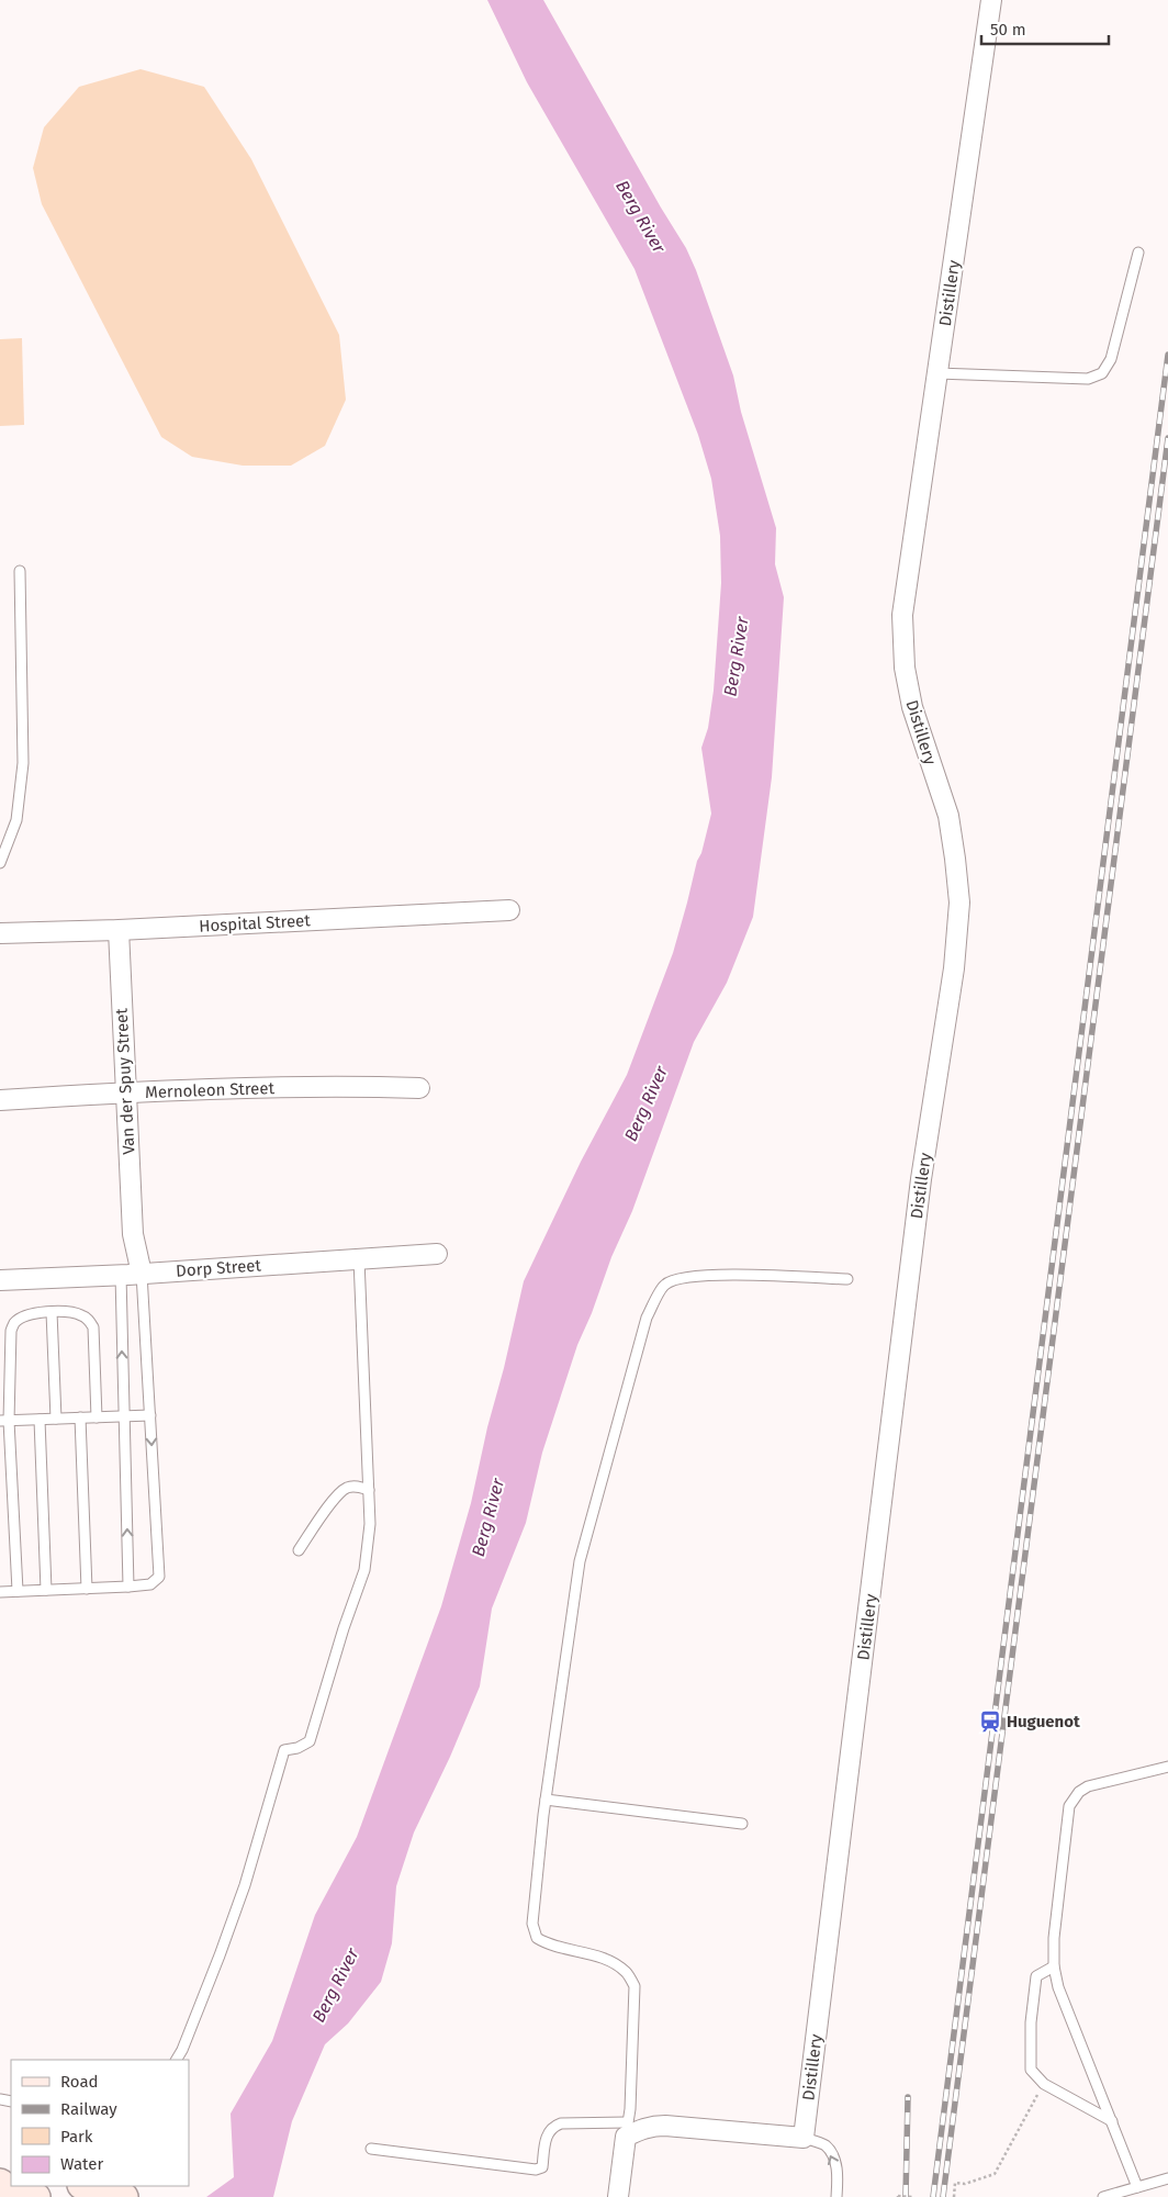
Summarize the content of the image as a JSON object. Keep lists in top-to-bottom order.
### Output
{
  "streets": {
    "street": [
      "Distillery",
      "Hospital Street",
      "Van der Spuy Street",
      "Mernoleon Street",
      "Dorp Street"
    ]
  },
  "crossings": [
    ["Hospital Street", "Van der Spuy Street"],
    ["Van der Spuy Street", "Mernoleon Street"],
    ["Van der Spuy Street", "Dorp Street"]
  ],
  "water": ["Berg River"],
  "places": {
    "station": ["Huguenot"]
  },
  "legend": [
    "Road",
    "Railway",
    "Park",
    "Water"
  ],
  "scale_bar": "50 m"
}
